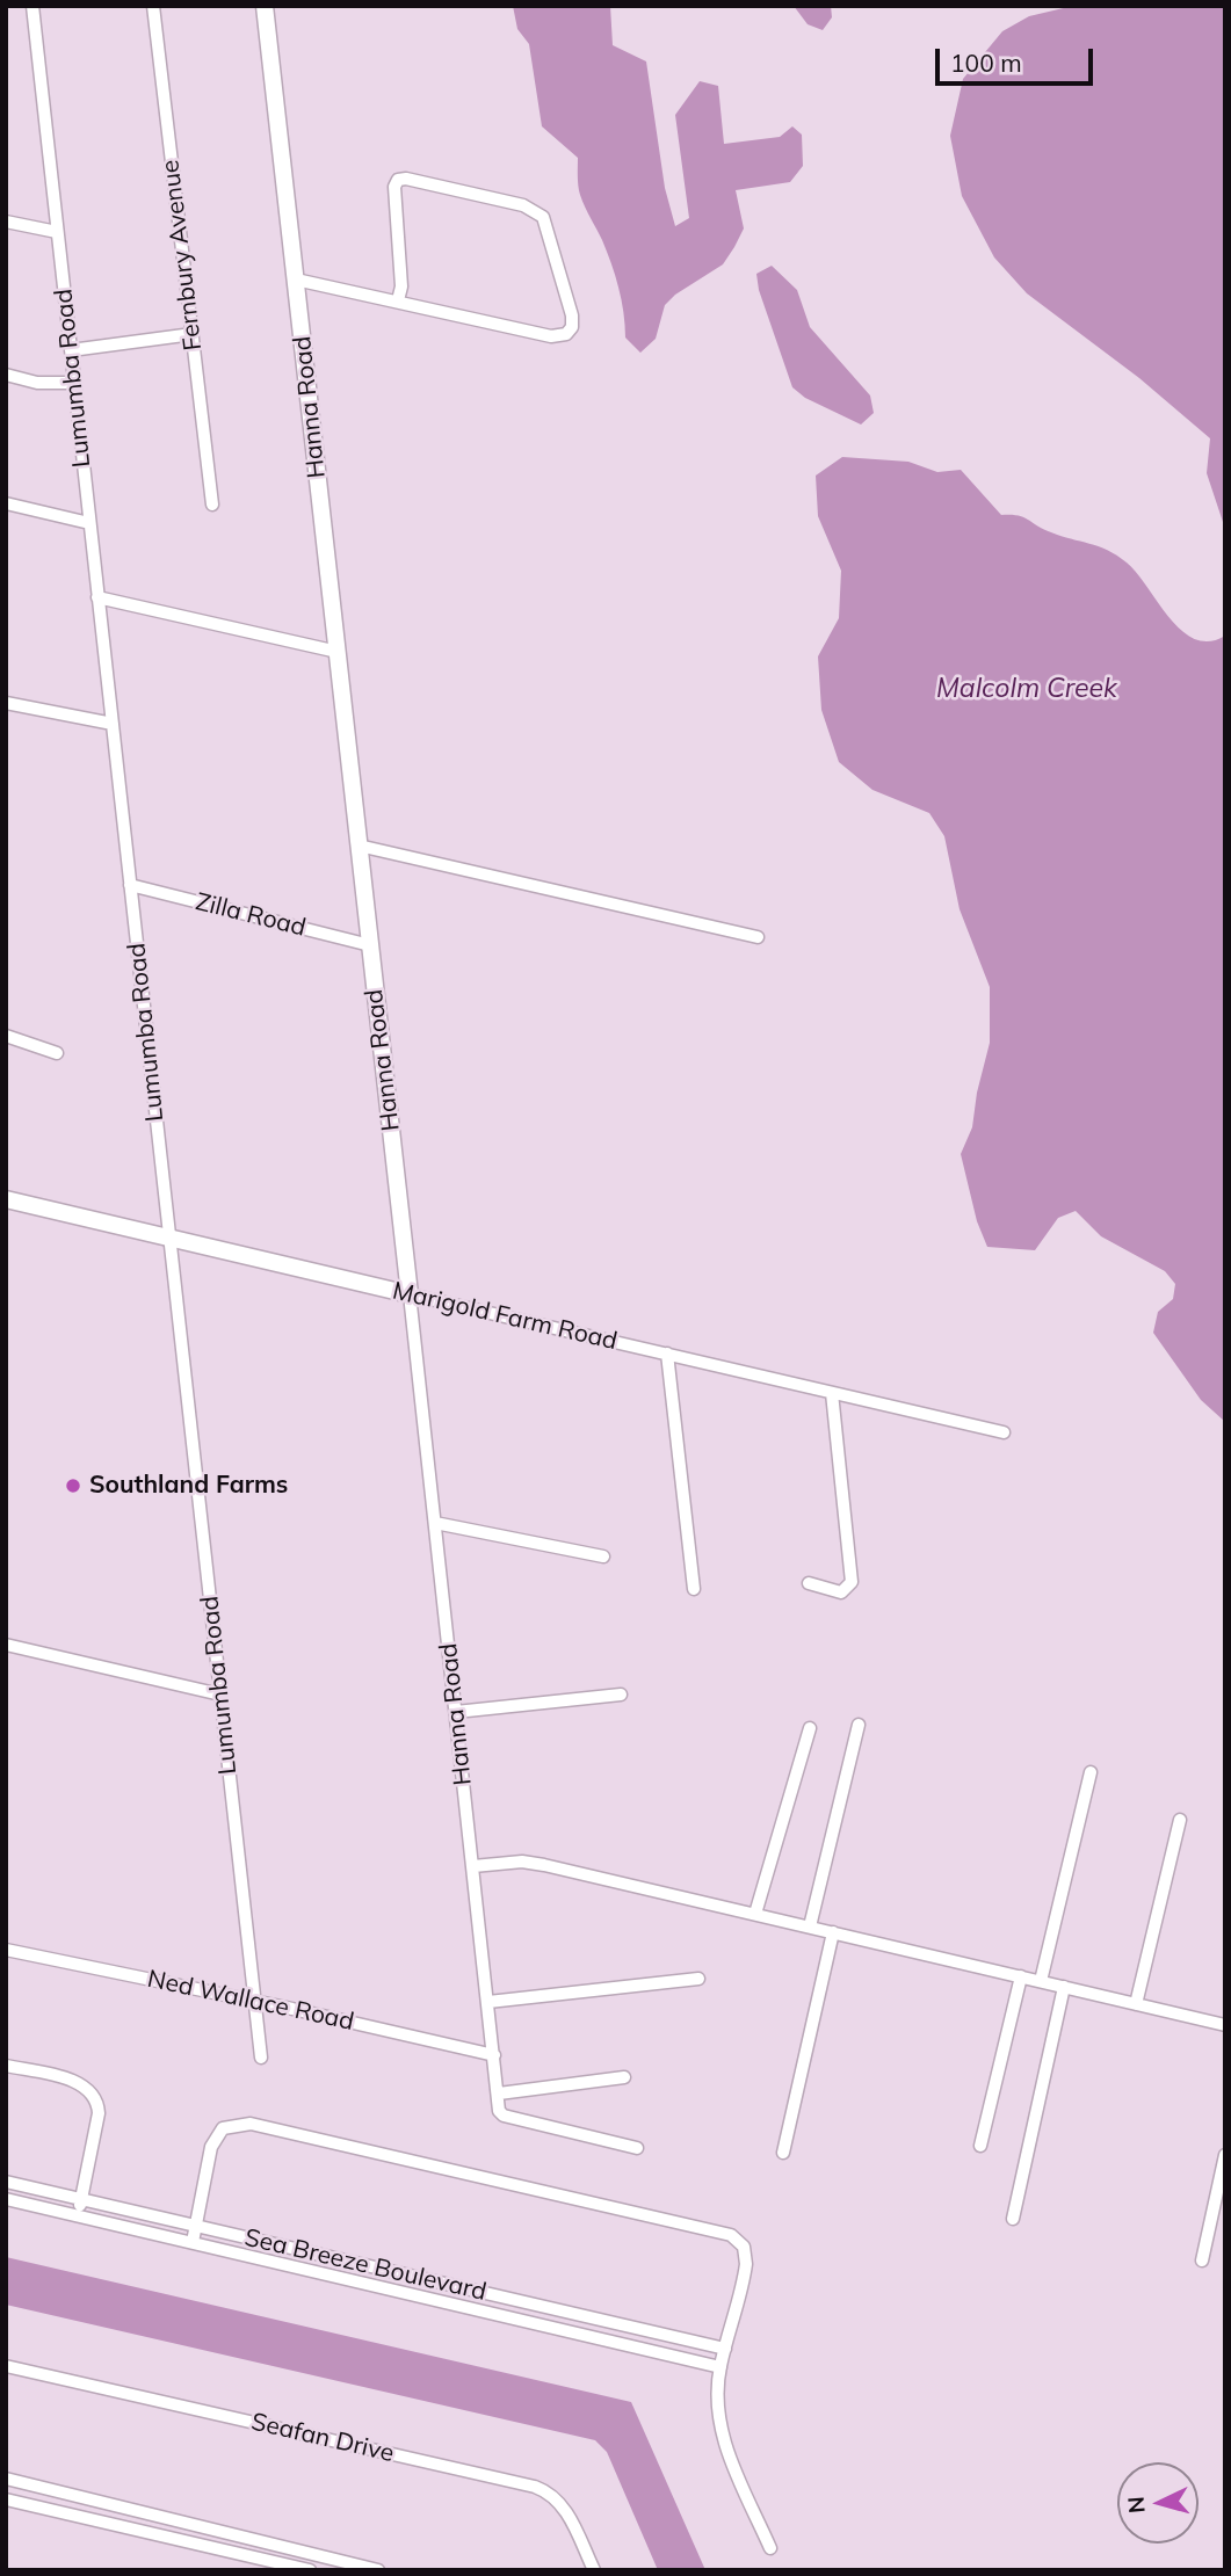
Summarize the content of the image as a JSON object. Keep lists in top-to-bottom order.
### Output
{
  "streets": {
    "street": [
      "Fernbury Avenue",
      "Lumumba Road",
      "Hanna Road",
      "Zilla Road",
      "Marigold Farm Road",
      "Ned Wallace Road",
      "Sea Breeze Boulevard",
      "Seafan Drive"
    ]
  },
  "crossings": [
    ["Lumumba Road", "Zilla Road"],
    ["Lumumba Road", "Marigold Farm Road"],
    ["Lumumba Road", "Ned Wallace Road"],
    ["Hanna Road", "Zilla Road"],
    ["Hanna Road", "Marigold Farm Road"],
    ["Hanna Road", "Ned Wallace Road"]
  ],
  "water": ["Malcolm Creek"],
  "places": ["Southland Farms"],
  "scale_bar": "100 m",
  "north": "left"
}
